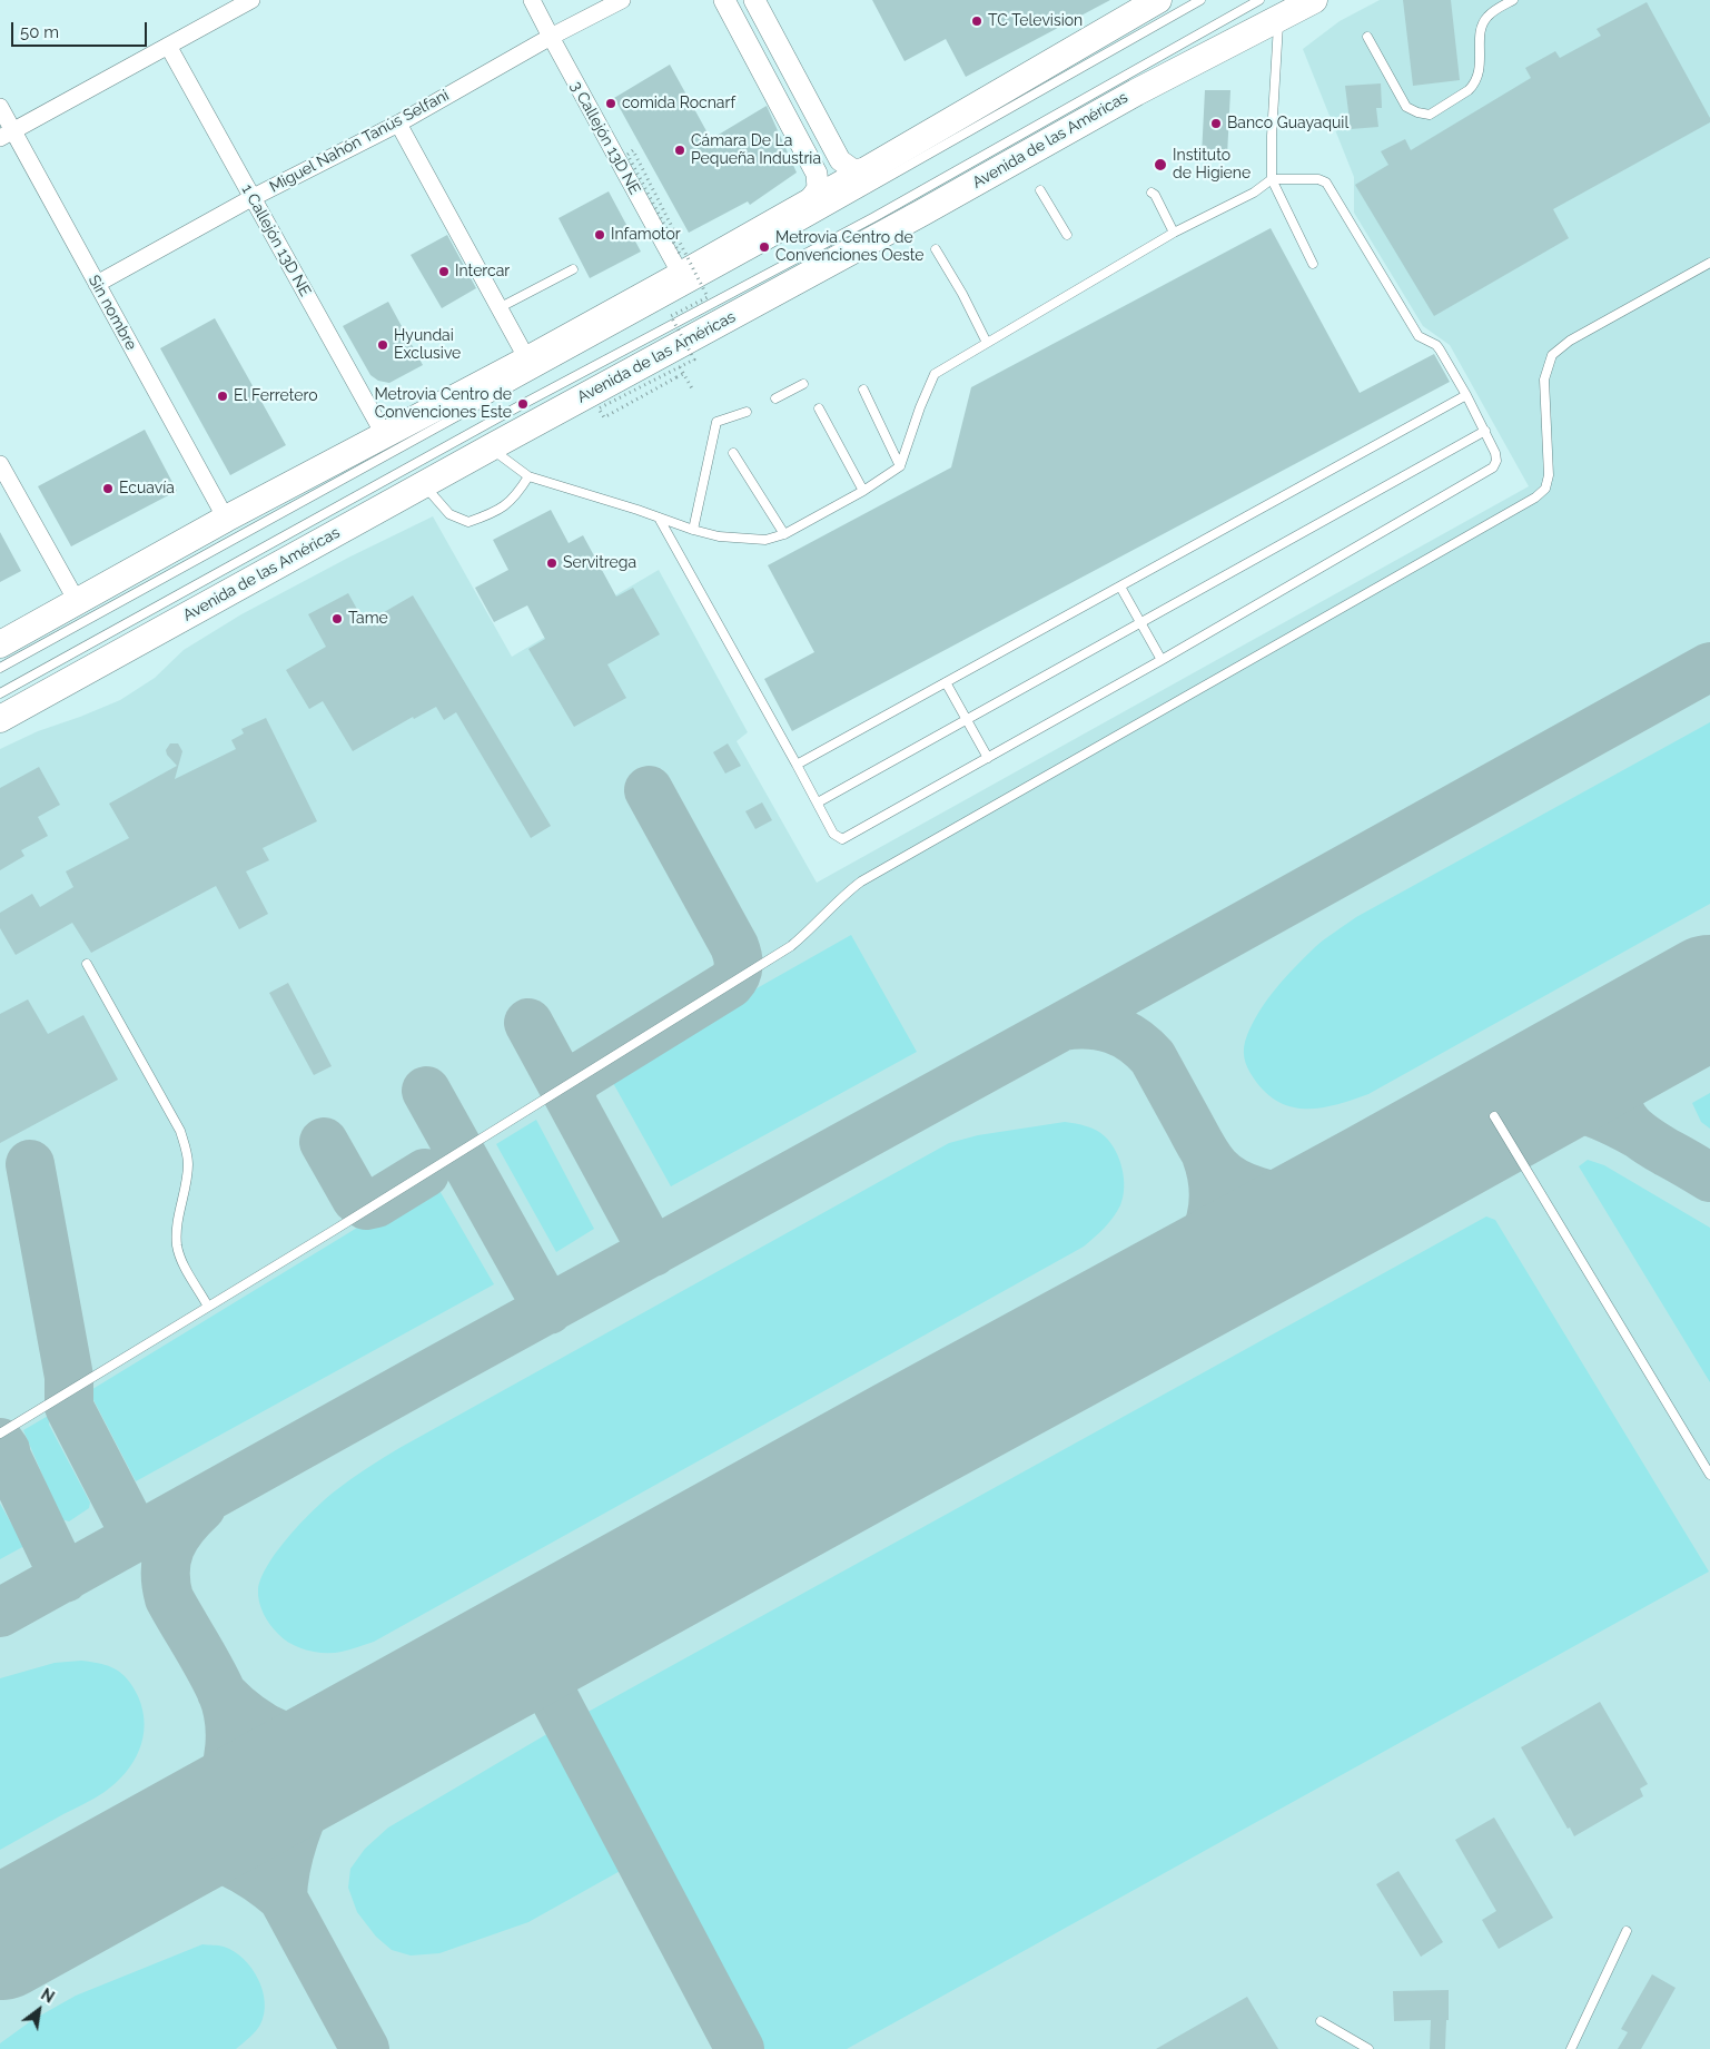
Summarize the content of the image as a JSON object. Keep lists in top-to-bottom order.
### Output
{
  "streets": {
    "main road": ["Avenida de las Américas"],
    "street": [
      "3 Callejón 13D NE",
      "Miguel Nahón Tanús Selfani",
      "1 Callejón 13D NE",
      "Sin nombre"
    ]
  },
  "crossings": [
    ["3 Callejón 13D NE", "Miguel Nahón Tanús Selfani"],
    ["Miguel Nahón Tanús Selfani", "1 Callejón 13D NE"],
    ["Miguel Nahón Tanús Selfani", "Sin nombre"]
  ],
  "places": [
    "TC Television",
    "comida Rocnarf",
    "Banco Guayaquil",
    "Cámara De La Pequeña Industria",
    "Instituto de Higiene",
    "Infamotor",
    "Metrovia Centro de Convenciones Oeste",
    "Intercar",
    "Hyundai Exclusive",
    "El Ferretero",
    "Metrovia Centro de Convenciones Este",
    "Ecuavía",
    "Servitrega",
    "Tame"
  ],
  "scale_bar": "50 m",
  "north": "top right"
}
